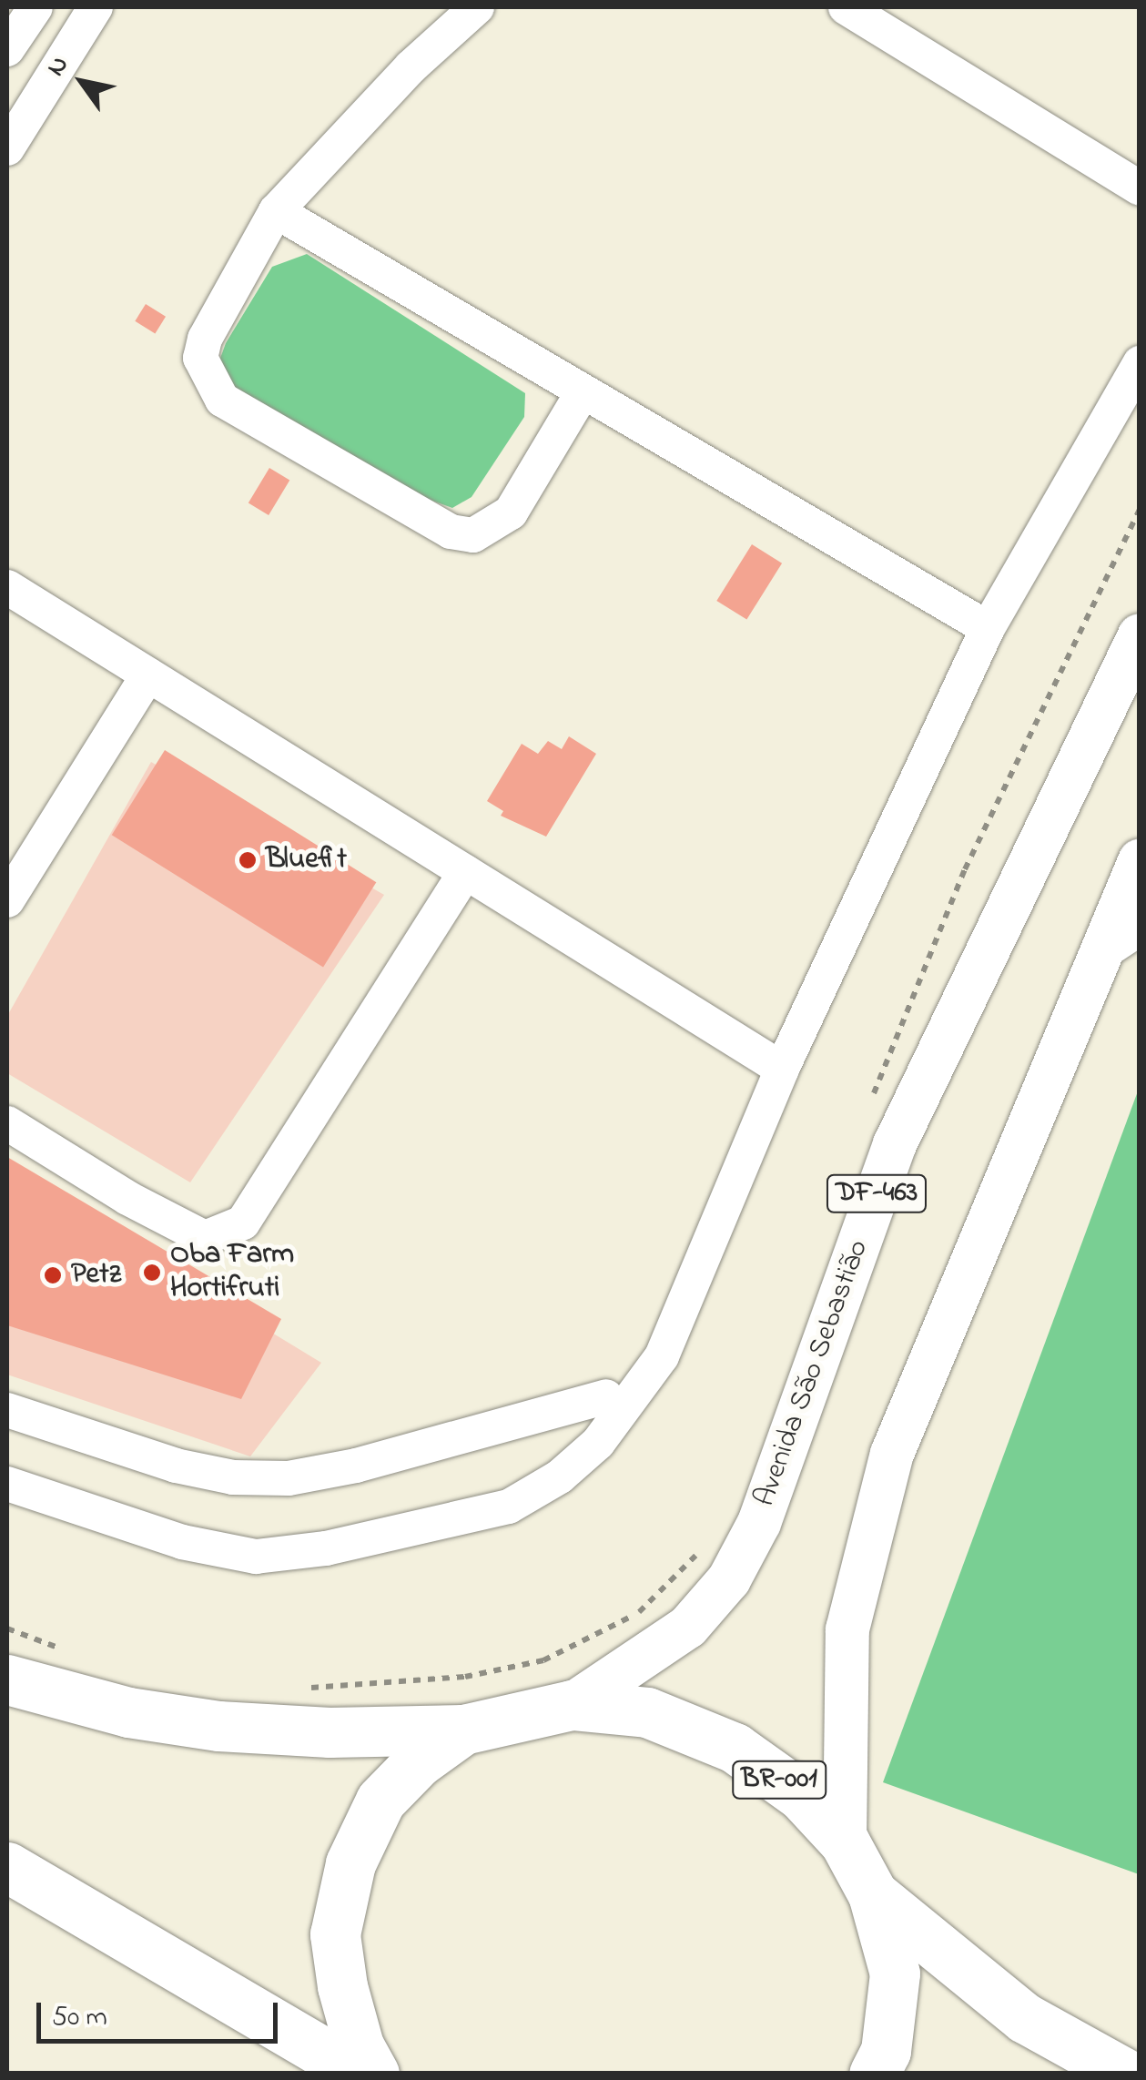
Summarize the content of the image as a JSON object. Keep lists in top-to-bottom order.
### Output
{
  "streets": {
    "highway": ["BR-001"],
    "main road": ["DF-463", "Avenida São Sebastião"]
  },
  "crossings": [
    ["Avenida São Sebastião", "BR-001"]
  ],
  "places": ["Bluefit", "Oba Farm Hortifruti", "Petz"],
  "scale_bar": "50 m",
  "north": "top left"
}
